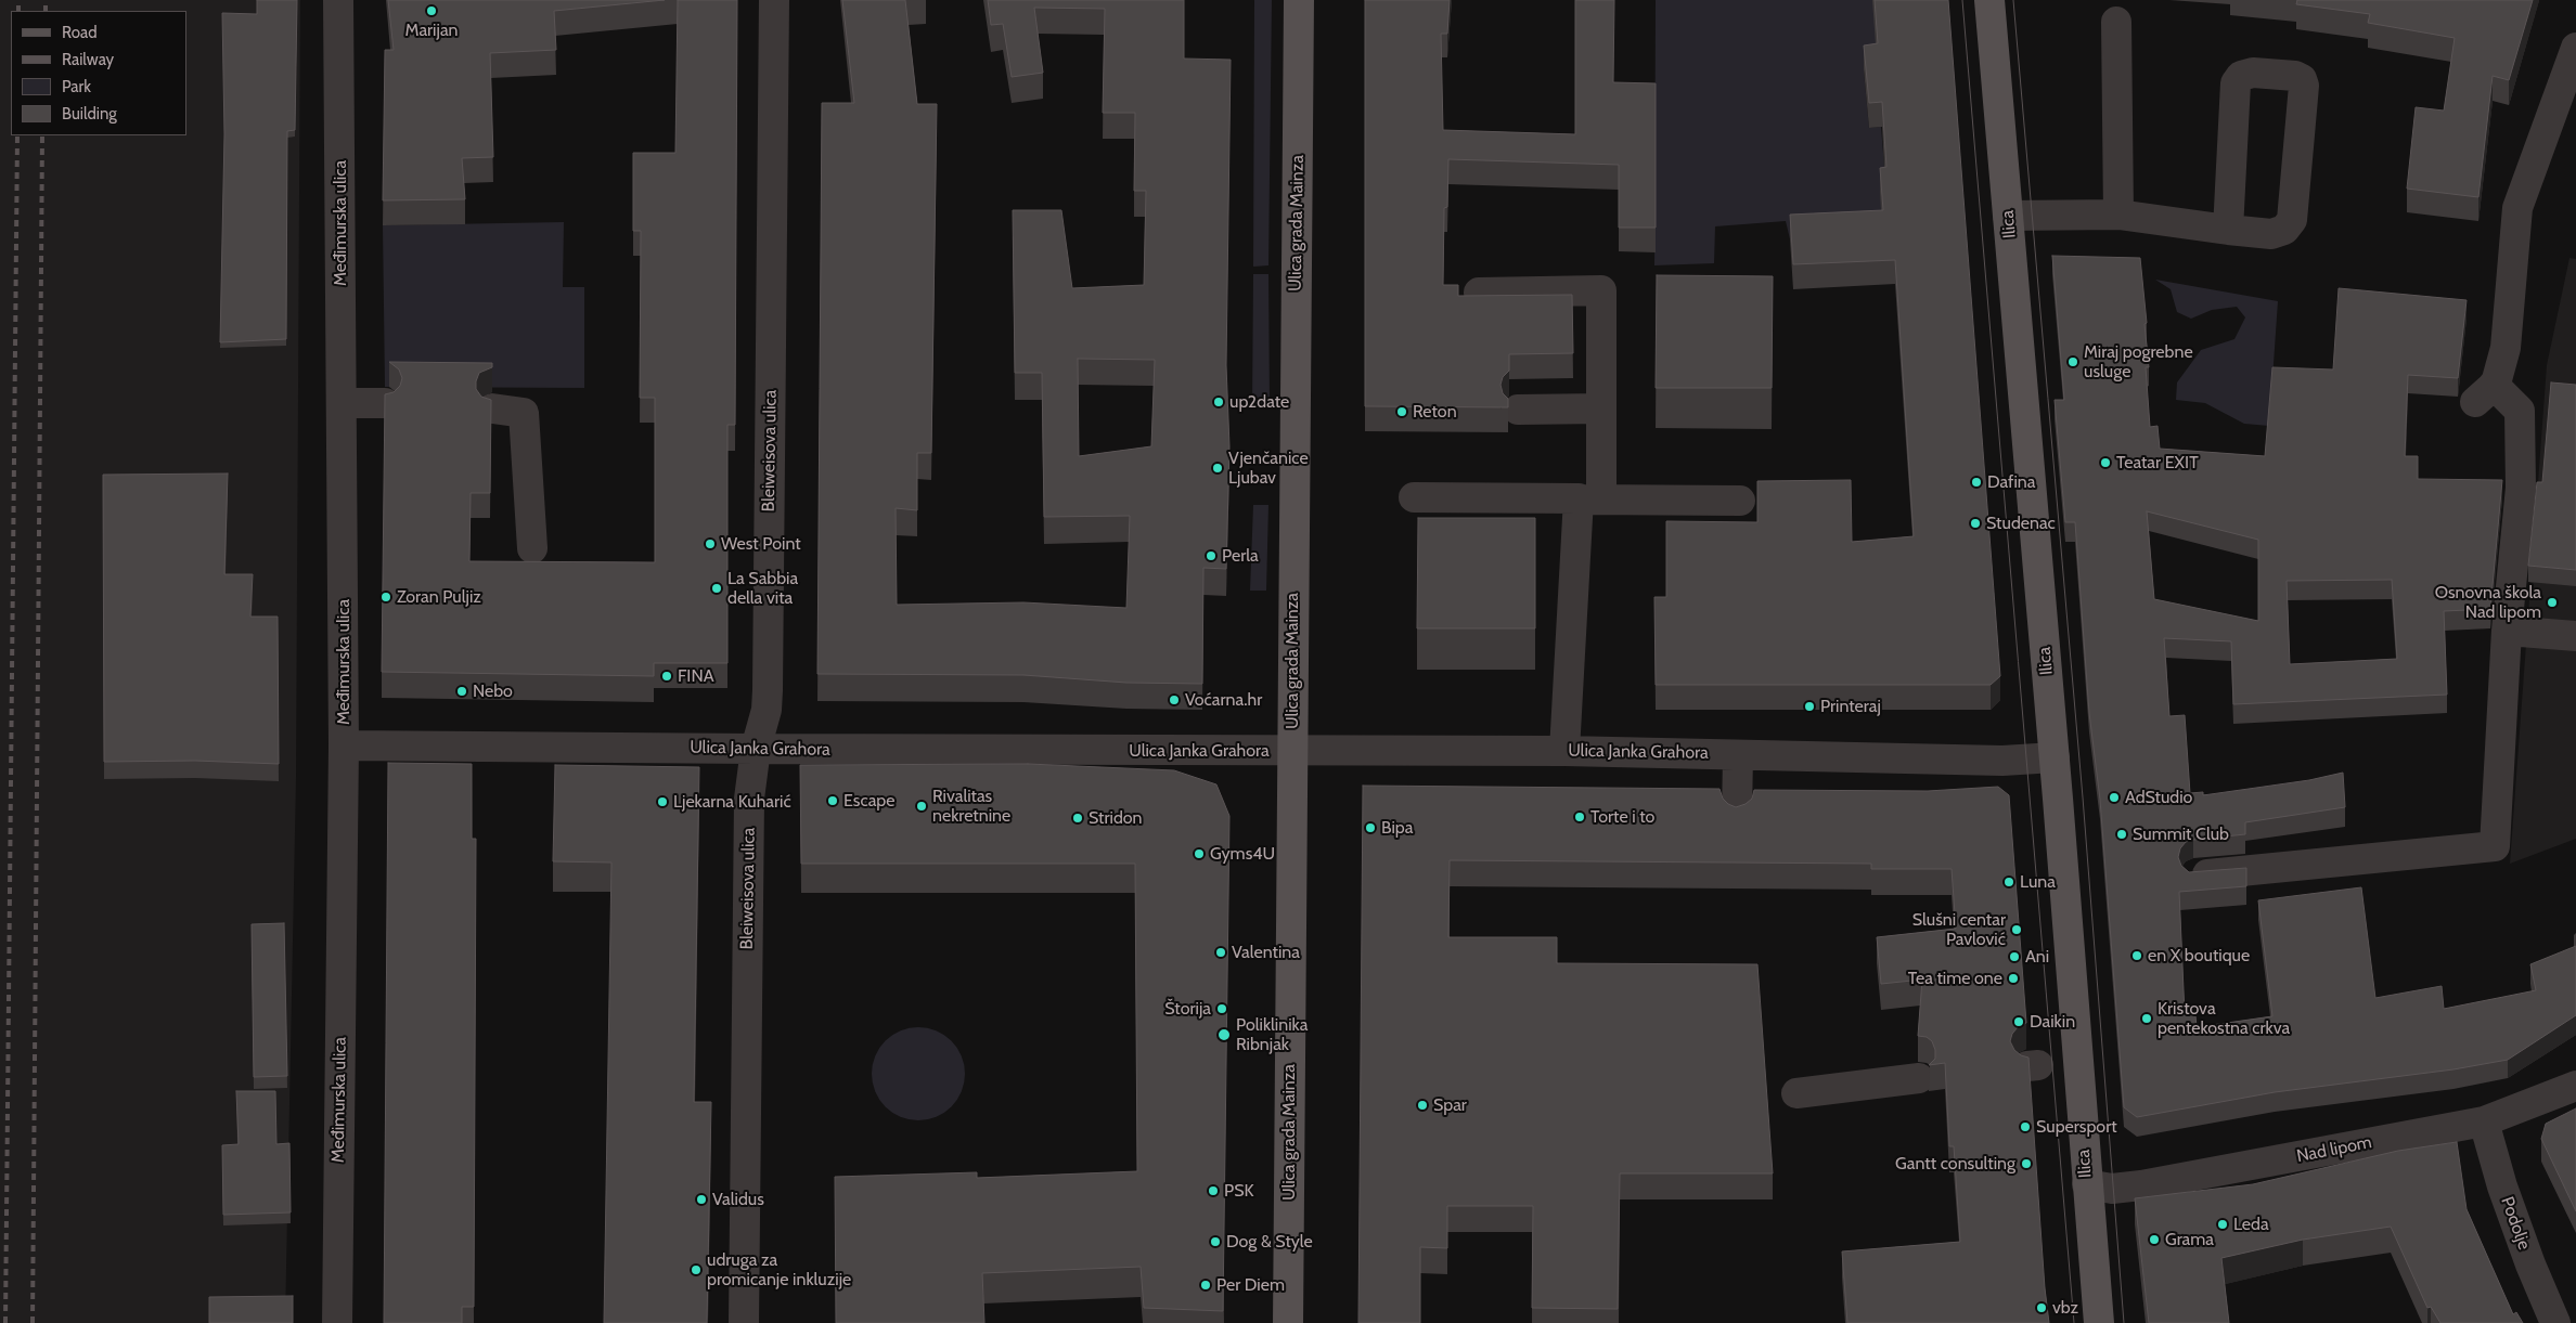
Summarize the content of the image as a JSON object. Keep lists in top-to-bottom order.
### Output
{
  "streets": {
    "main road": ["Ulica grada Mainza", "Ilica"],
    "street": [
      "Međimurska ulica",
      "Bleiweisova ulica",
      "Ulica Janka Grahora",
      "Nad lipom",
      "Podolje"
    ]
  },
  "crossings": [
    ["Međimurska ulica", "Ulica Janka Grahora"],
    ["Ulica grada Mainza", "Ulica Janka Grahora"],
    ["Ilica", "Ulica Janka Grahora"],
    ["Ilica", "Nad lipom"],
    ["Bleiweisova ulica", "Ulica Janka Grahora"],
    ["Nad lipom", "Podolje"]
  ],
  "places": [
    "Marijan",
    "Miraj pogrebne usluge",
    "up2date",
    "Reton",
    "Teatar EXIT",
    "Vjenčanice Ljubav",
    "Dafina",
    "Studenac",
    "West Point",
    "Perla",
    "La Sabbia della vita",
    "Zoran Puljiz",
    "Osnovna škola Nad lipom",
    "FINA",
    "Nebo",
    "Voćarna.hr",
    "Printeraj",
    "AdStudio",
    "Escape",
    "Ljekarna Kuharić",
    "Rivalitas nekretnine",
    "Torte i to",
    "Stridon",
    "Bipa",
    "Summit Club",
    "Gyms4U",
    "Luna",
    "Slušni centar Pavlović",
    "Valentina",
    "en X boutique",
    "Ani",
    "Tea time one",
    "Štorija",
    "Kristova pentekostna crkva",
    "Daikin",
    "Poliklinika Ribnjak",
    "Spar",
    "Supersport",
    "Gantt consulting",
    "PSK",
    "Validus",
    "Leda",
    "Grama",
    "Dog & Style",
    "udruga za promicanje inkluzije",
    "Per Diem",
    "vbz"
  ],
  "legend": [
    "Road",
    "Railway",
    "Park",
    "Building"
  ]
}
